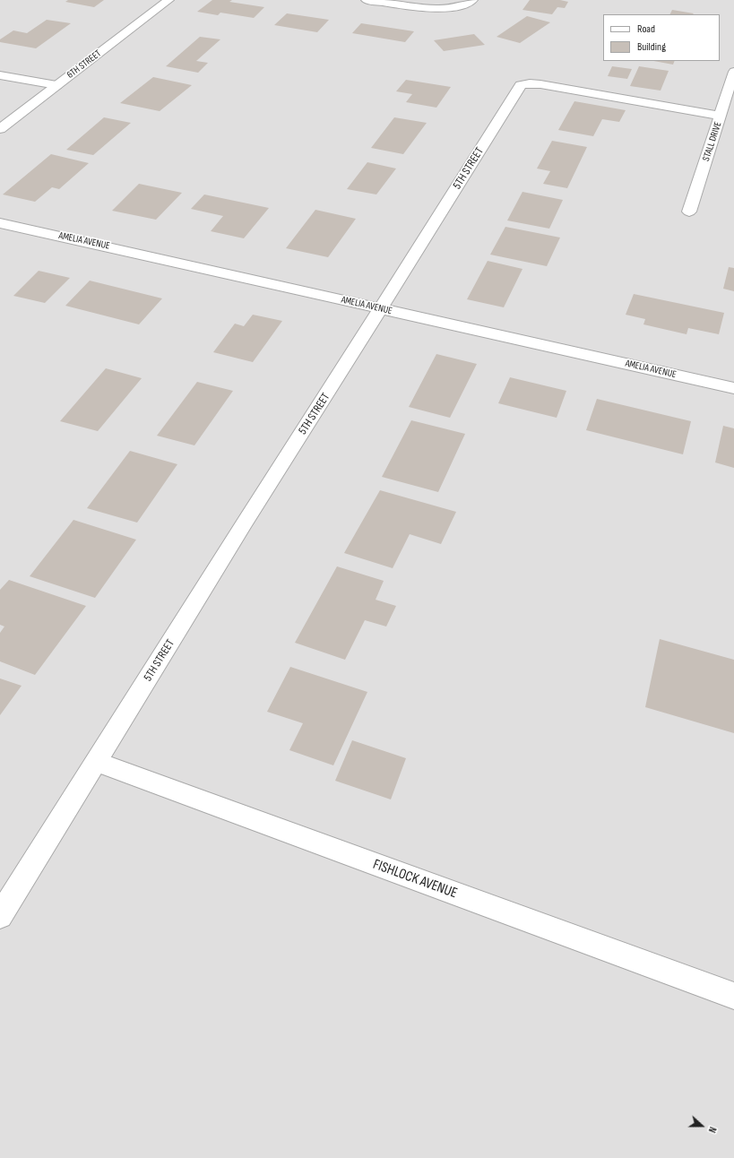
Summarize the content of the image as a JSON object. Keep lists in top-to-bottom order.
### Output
{
  "streets": {
    "street": [
      "6TH STREET",
      "STALL DRIVE",
      "5TH STREET",
      "AMELIA AVENUE",
      "FISHLOCK AVENUE"
    ]
  },
  "crossings": [
    ["STALL DRIVE", "5TH STREET"],
    ["5TH STREET", "AMELIA AVENUE"],
    ["5TH STREET", "FISHLOCK AVENUE"]
  ],
  "legend": ["Road", "Building"],
  "north": "right"
}
